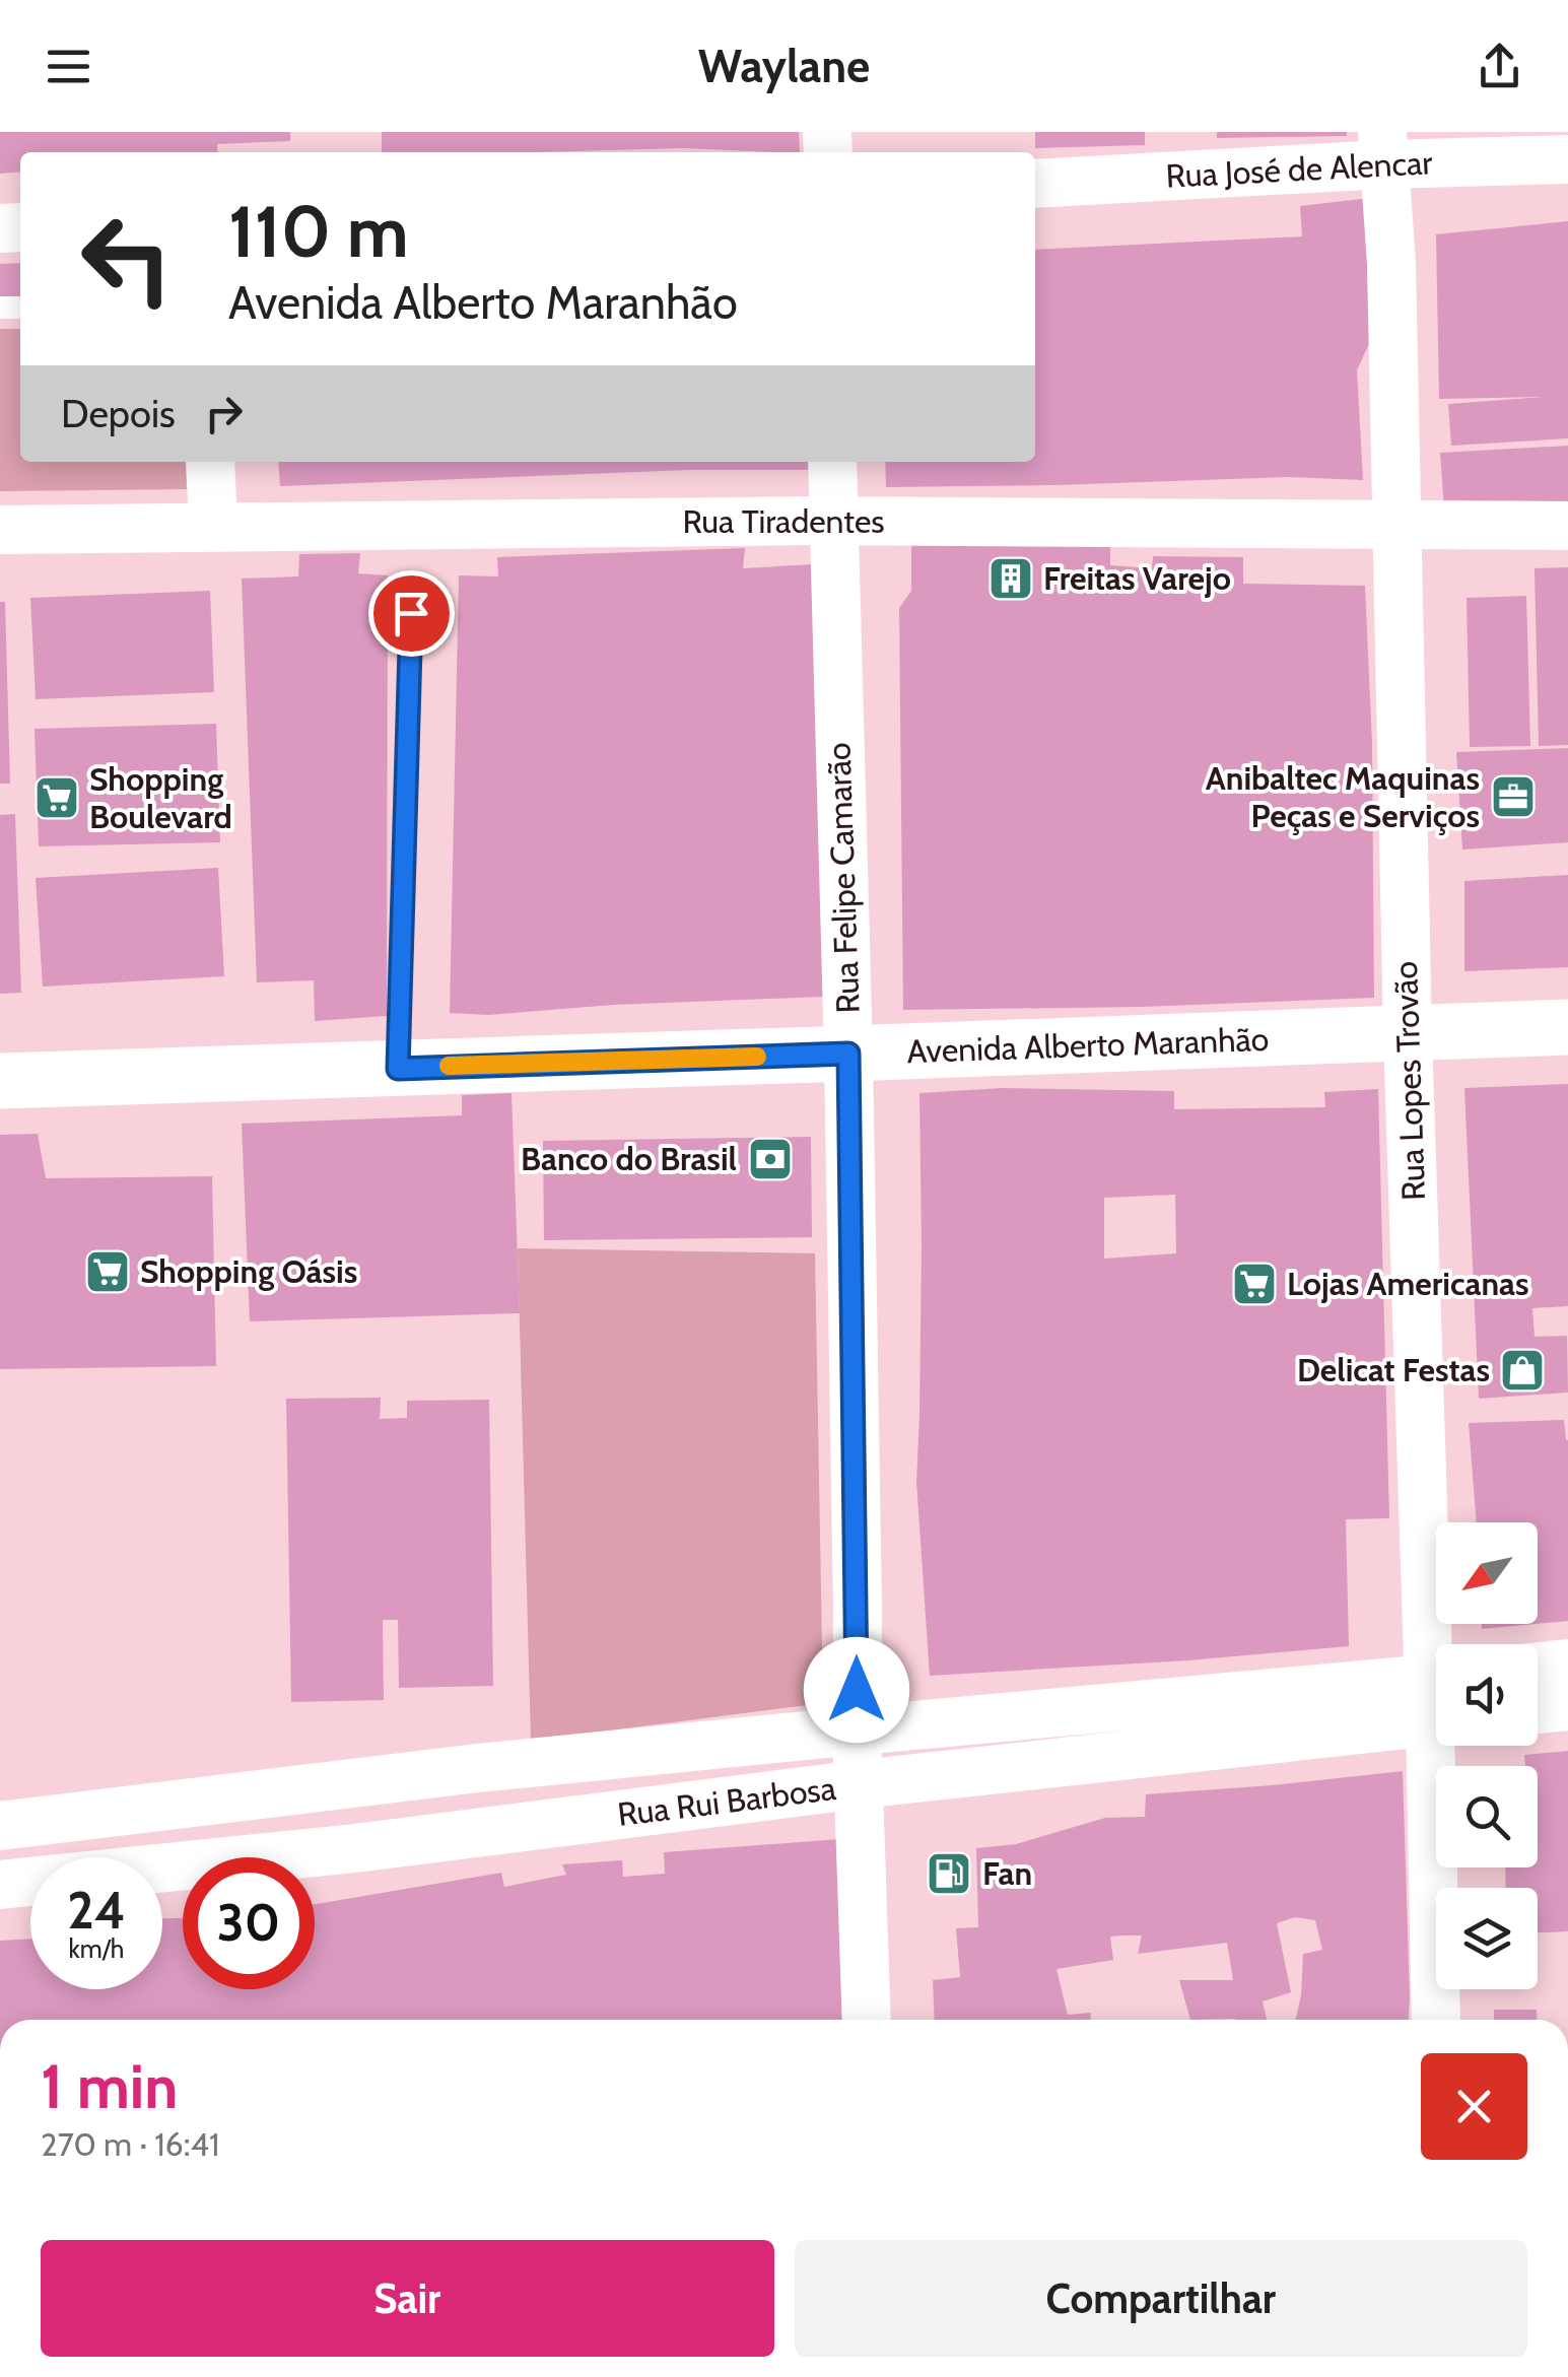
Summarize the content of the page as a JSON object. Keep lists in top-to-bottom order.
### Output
{
  "streets": {
    "main road": ["Avenida Alberto Maranhão"],
    "street": [
      "Rua José de Alencar",
      "Rua Tiradentes",
      "Rua Felipe Camarão",
      "Rua Lopes Trovão",
      "Rua Rui Barbosa"
    ]
  },
  "crossings": [
    ["Rua José de Alencar", "Rua Lopes Trovão"],
    ["Rua Tiradentes", "Rua Felipe Camarão"],
    ["Rua Tiradentes", "Rua Lopes Trovão"],
    ["Rua Felipe Camarão", "Avenida Alberto Maranhão"],
    ["Rua Felipe Camarão", "Rua Rui Barbosa"],
    ["Avenida Alberto Maranhão", "Rua Lopes Trovão"]
  ],
  "places": {
    "building": ["Freitas Varejo"],
    "office": ["Anibaltec Maquinas Peças e Serviços"],
    "supermarket": ["Shopping Boulevard", "Shopping Oásis", "Lojas Americanas"],
    "bank": ["Banco do Brasil"],
    "shop": ["Delicat Festas"],
    "fuel station": ["Fan"]
  },
  "north": "bottom left",
  "page": {
    "header": "Waylane",
    "turn": ["110 m", "Avenida Alberto Maranhão"],
    "then": "Depois",
    "speed": "24 km/h",
    "limit": "30",
    "heading": ["1 min", "270 m · 16:41"],
    "buttons": ["Sair", "Compartilhar"]
  }
}
